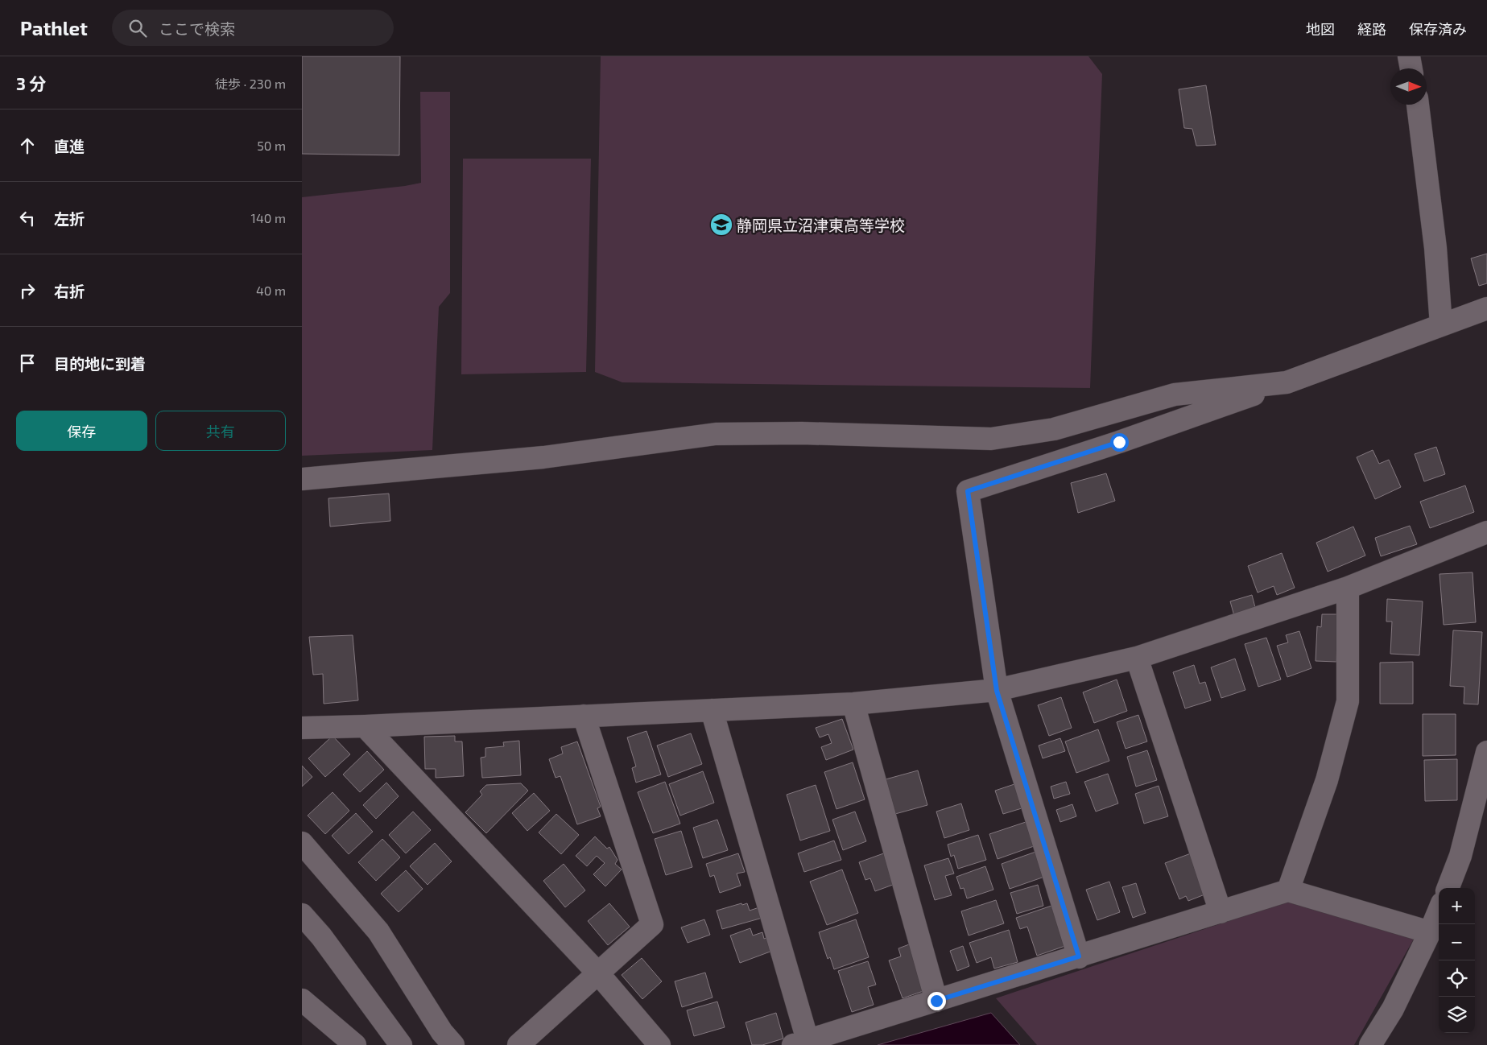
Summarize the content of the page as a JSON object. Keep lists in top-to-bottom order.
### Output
{
  "places": {
    "school or university": ["静岡県立沼津東高等学校"]
  },
  "north": "right",
  "page": {
    "header": "Pathlet",
    "search": "ここで検索",
    "nav": ["地図", "経路", "保存済み"],
    "heading": ["3 分", "徒歩 · 230 m"],
    "list": [
      ["直進", "50 m"],
      ["左折", "140 m"],
      ["右折", "40 m"],
      "目的地に到着"
    ],
    "buttons": ["保存", "共有"],
    "map_buttons": ["+", "−"]
  }
}
